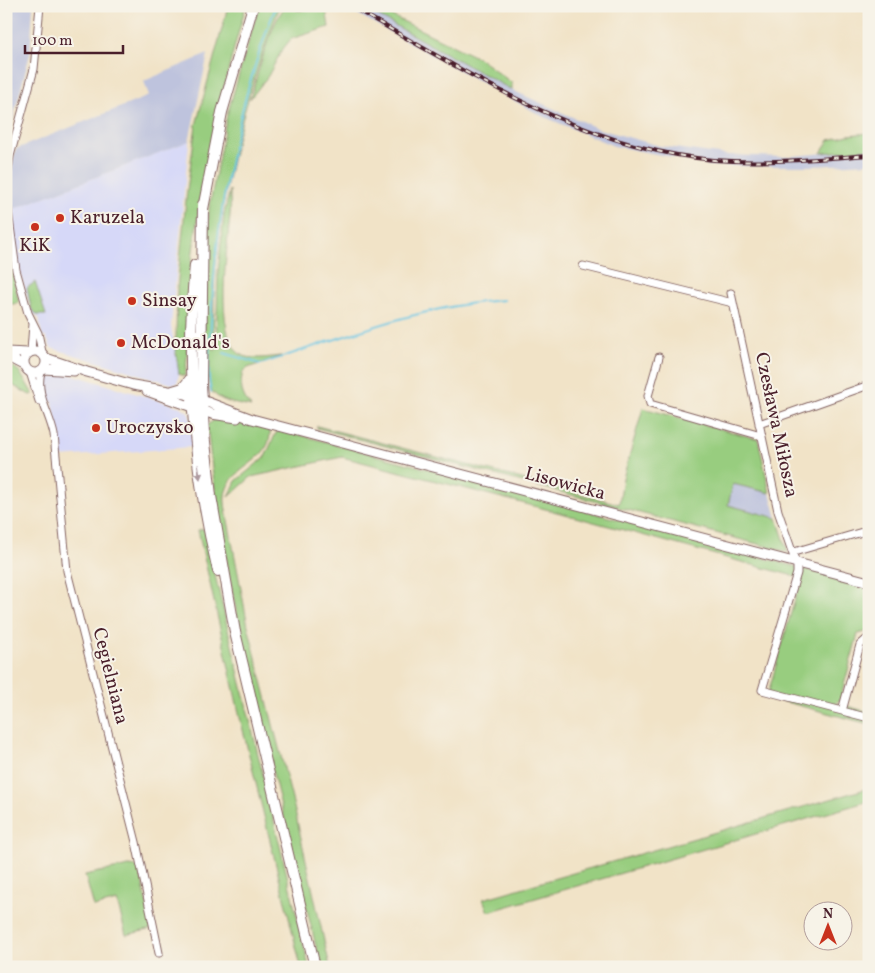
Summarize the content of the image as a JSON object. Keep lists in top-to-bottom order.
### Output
{
  "streets": {
    "main road": ["Lisowicka"],
    "street": ["Czesława Miłosza", "Cegielniana"]
  },
  "crossings": [
    ["Czesława Miłosza", "Lisowicka"],
    ["Lisowicka", "Cegielniana"]
  ],
  "places": [
    "Karuzela",
    "KiK",
    "Sinsay",
    "McDonald's",
    "Uroczysko"
  ],
  "scale_bar": "100 m",
  "north": "top"
}
